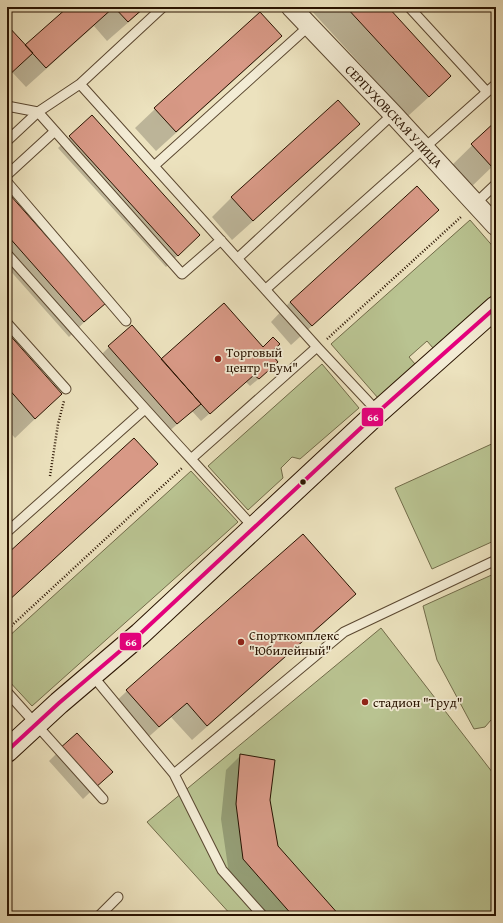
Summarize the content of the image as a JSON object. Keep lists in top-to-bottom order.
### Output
{
  "streets": {
    "street": ["СЕРПУХОВСКАЯ УЛИЦА"]
  },
  "places": ["Торговый центр \"Бум\"", "Спорткомплекс \"Юбилейный\"", "стадион \"Труд\""],
  "lines": ["transit line 66"]
}
